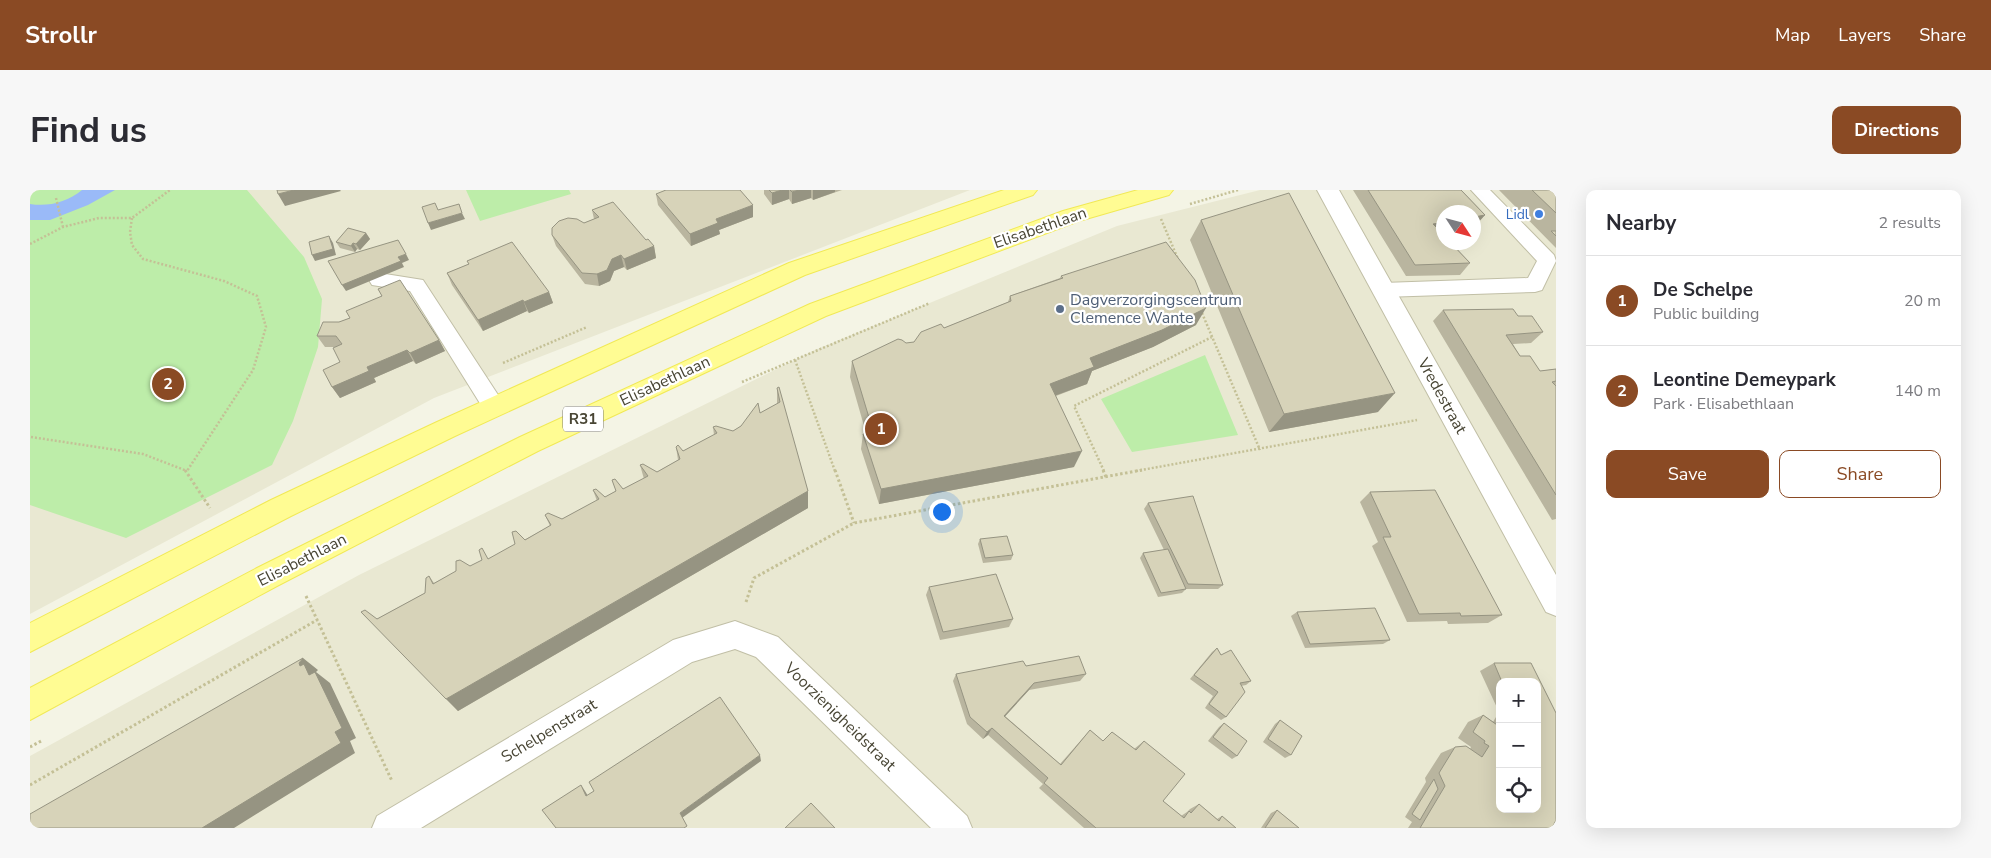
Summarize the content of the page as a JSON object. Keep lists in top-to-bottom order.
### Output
{
  "streets": {
    "main road": ["Elisabethlaan", "R31"],
    "street": ["Vredestraat", "Voorzienigheidstraat", "Schelpenstraat"]
  },
  "crossings": [
    ["Voorzienigheidstraat", "Schelpenstraat"]
  ],
  "places": ["Lidl", "Dagverzorgingscentrum Clemence Wante"],
  "north": "bottom right",
  "page": {
    "header": "Strollr",
    "nav": ["Map", "Layers", "Share"],
    "buttons": [
      "Directions",
      ["Save", "Share"]
    ],
    "title": "Find us",
    "heading": ["Nearby", "2 results"],
    "list": [
      {
        "mark": "1",
        "name": "De Schelpe",
        "note": "Public building",
        "value": "20 m"
      },
      {
        "mark": "2",
        "name": "Leontine Demeypark",
        "note": "Park · Elisabethlaan",
        "value": "140 m"
      }
    ],
    "pins": ["2", "1"],
    "map_buttons": ["+", "−"]
  }
}
